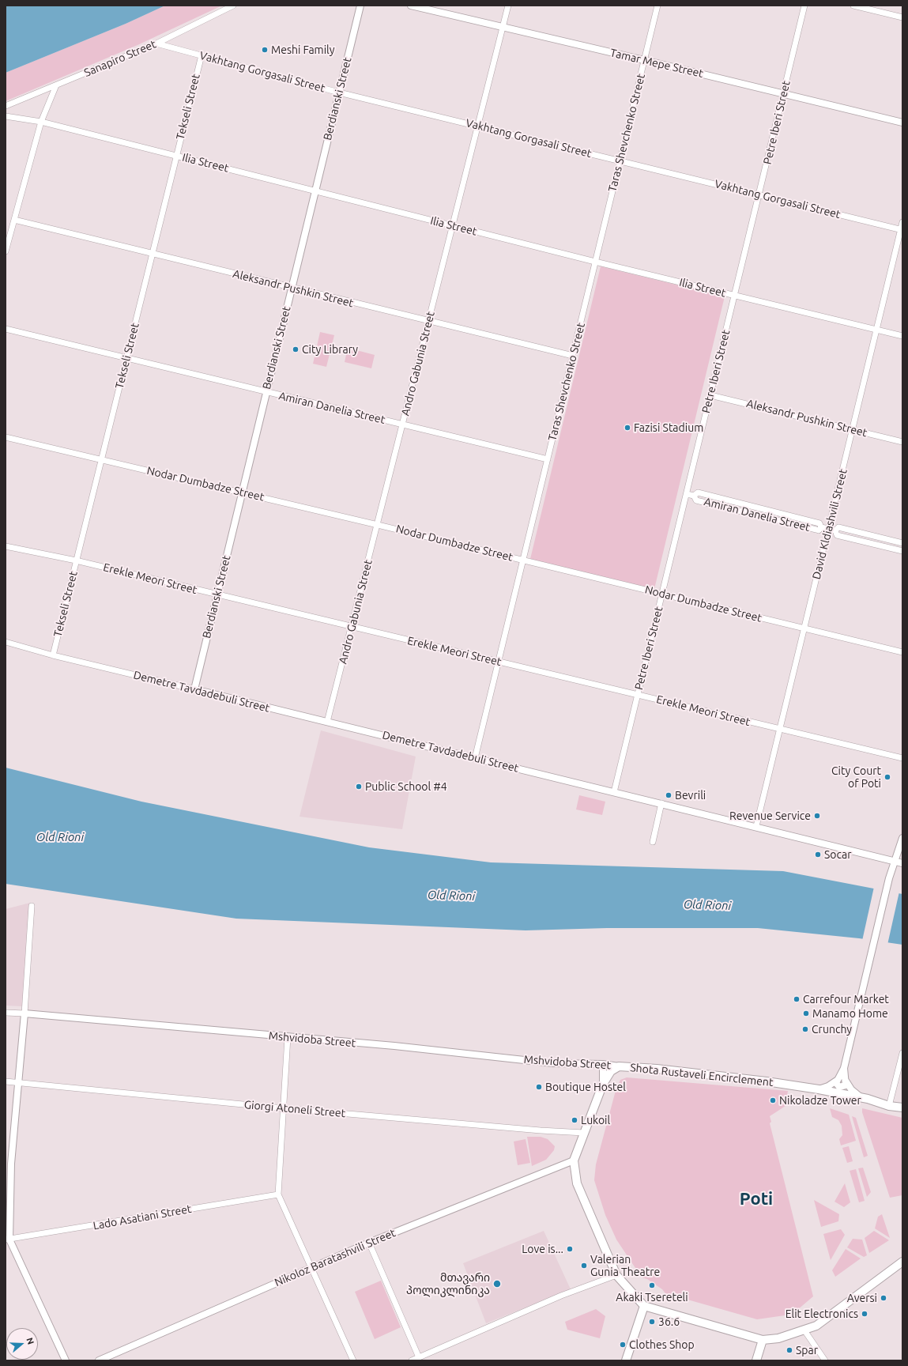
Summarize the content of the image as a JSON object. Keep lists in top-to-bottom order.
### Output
{
  "streets": {
    "main road": ["Shota Rustaveli Encirclement"],
    "street": [
      "Sanapiro Street",
      "Tamar Mepe Street",
      "Vakhtang Gorgasali Street",
      "Berdianski Street",
      "Tekseli Street",
      "Petre Iberi Street",
      "Taras Shevchenko Street",
      "Ilia Street",
      "Aleksandr Pushkin Street",
      "Andro Gabunia Street",
      "Amiran Danelia Street",
      "Nodar Dumbadze Street",
      "David Kldiashvili Street",
      "Erekle Meori Street",
      "Demetre Tavdadebuli Street",
      "Mshvidoba Street",
      "Giorgi Atoneli Street",
      "Lado Asatiani Street",
      "Nikoloz Baratashvili Street"
    ]
  },
  "crossings": [
    ["Sanapiro Street", "Vakhtang Gorgasali Street"],
    ["Tamar Mepe Street", "Petre Iberi Street"],
    ["Tamar Mepe Street", "Taras Shevchenko Street"],
    ["Tamar Mepe Street", "Andro Gabunia Street"],
    ["Vakhtang Gorgasali Street", "Berdianski Street"],
    ["Vakhtang Gorgasali Street", "Tekseli Street"],
    ["Vakhtang Gorgasali Street", "Petre Iberi Street"],
    ["Vakhtang Gorgasali Street", "Taras Shevchenko Street"],
    ["Vakhtang Gorgasali Street", "Andro Gabunia Street"],
    ["Vakhtang Gorgasali Street", "David Kldiashvili Street"],
    ["Berdianski Street", "Ilia Street"],
    ["Berdianski Street", "Aleksandr Pushkin Street"],
    ["Berdianski Street", "Amiran Danelia Street"],
    ["Berdianski Street", "Nodar Dumbadze Street"],
    ["Berdianski Street", "Erekle Meori Street"],
    ["Berdianski Street", "Demetre Tavdadebuli Street"],
    ["Tekseli Street", "Ilia Street"],
    ["Tekseli Street", "Aleksandr Pushkin Street"],
    ["Tekseli Street", "Amiran Danelia Street"],
    ["Tekseli Street", "Nodar Dumbadze Street"],
    ["Tekseli Street", "Erekle Meori Street"],
    ["Tekseli Street", "Demetre Tavdadebuli Street"],
    ["Petre Iberi Street", "Ilia Street"],
    ["Petre Iberi Street", "Aleksandr Pushkin Street"],
    ["Petre Iberi Street", "Amiran Danelia Street"],
    ["Petre Iberi Street", "Nodar Dumbadze Street"],
    ["Petre Iberi Street", "Erekle Meori Street"],
    ["Petre Iberi Street", "Demetre Tavdadebuli Street"],
    ["Taras Shevchenko Street", "Ilia Street"],
    ["Taras Shevchenko Street", "Aleksandr Pushkin Street"],
    ["Taras Shevchenko Street", "Amiran Danelia Street"],
    ["Taras Shevchenko Street", "Nodar Dumbadze Street"],
    ["Taras Shevchenko Street", "Erekle Meori Street"],
    ["Taras Shevchenko Street", "Demetre Tavdadebuli Street"],
    ["Ilia Street", "Andro Gabunia Street"],
    ["Ilia Street", "David Kldiashvili Street"],
    ["Aleksandr Pushkin Street", "Andro Gabunia Street"],
    ["Aleksandr Pushkin Street", "David Kldiashvili Street"],
    ["Andro Gabunia Street", "Amiran Danelia Street"],
    ["Andro Gabunia Street", "Nodar Dumbadze Street"],
    ["Andro Gabunia Street", "Erekle Meori Street"],
    ["Andro Gabunia Street", "Demetre Tavdadebuli Street"],
    ["Amiran Danelia Street", "David Kldiashvili Street"],
    ["Nodar Dumbadze Street", "David Kldiashvili Street"],
    ["David Kldiashvili Street", "Erekle Meori Street"],
    ["David Kldiashvili Street", "Demetre Tavdadebuli Street"],
    ["Mshvidoba Street", "Shota Rustaveli Encirclement"],
    ["Shota Rustaveli Encirclement", "Giorgi Atoneli Street"],
    ["Shota Rustaveli Encirclement", "Nikoloz Baratashvili Street"]
  ],
  "districts": ["Poti"],
  "water": ["Old Rioni"],
  "places": [
    "Meshi Family",
    "City Library",
    "Fazisi Stadium",
    "City Court of Poti",
    "Public School #4",
    "Bevrili",
    "Revenue Service",
    "Socar",
    "Carrefour Market",
    "Manamo Home",
    "Crunchy",
    "Boutique Hostel",
    "Nikoladze Tower",
    "Lukoil",
    "Love is...",
    "Valerian Gunia Theatre",
    "მთავარი პოლიკლინიკა",
    "Akaki Tsereteli",
    "Aversi",
    "Elit Electronics",
    "36.6",
    "Clothes Shop",
    "Spar"
  ],
  "north": "right"
}
